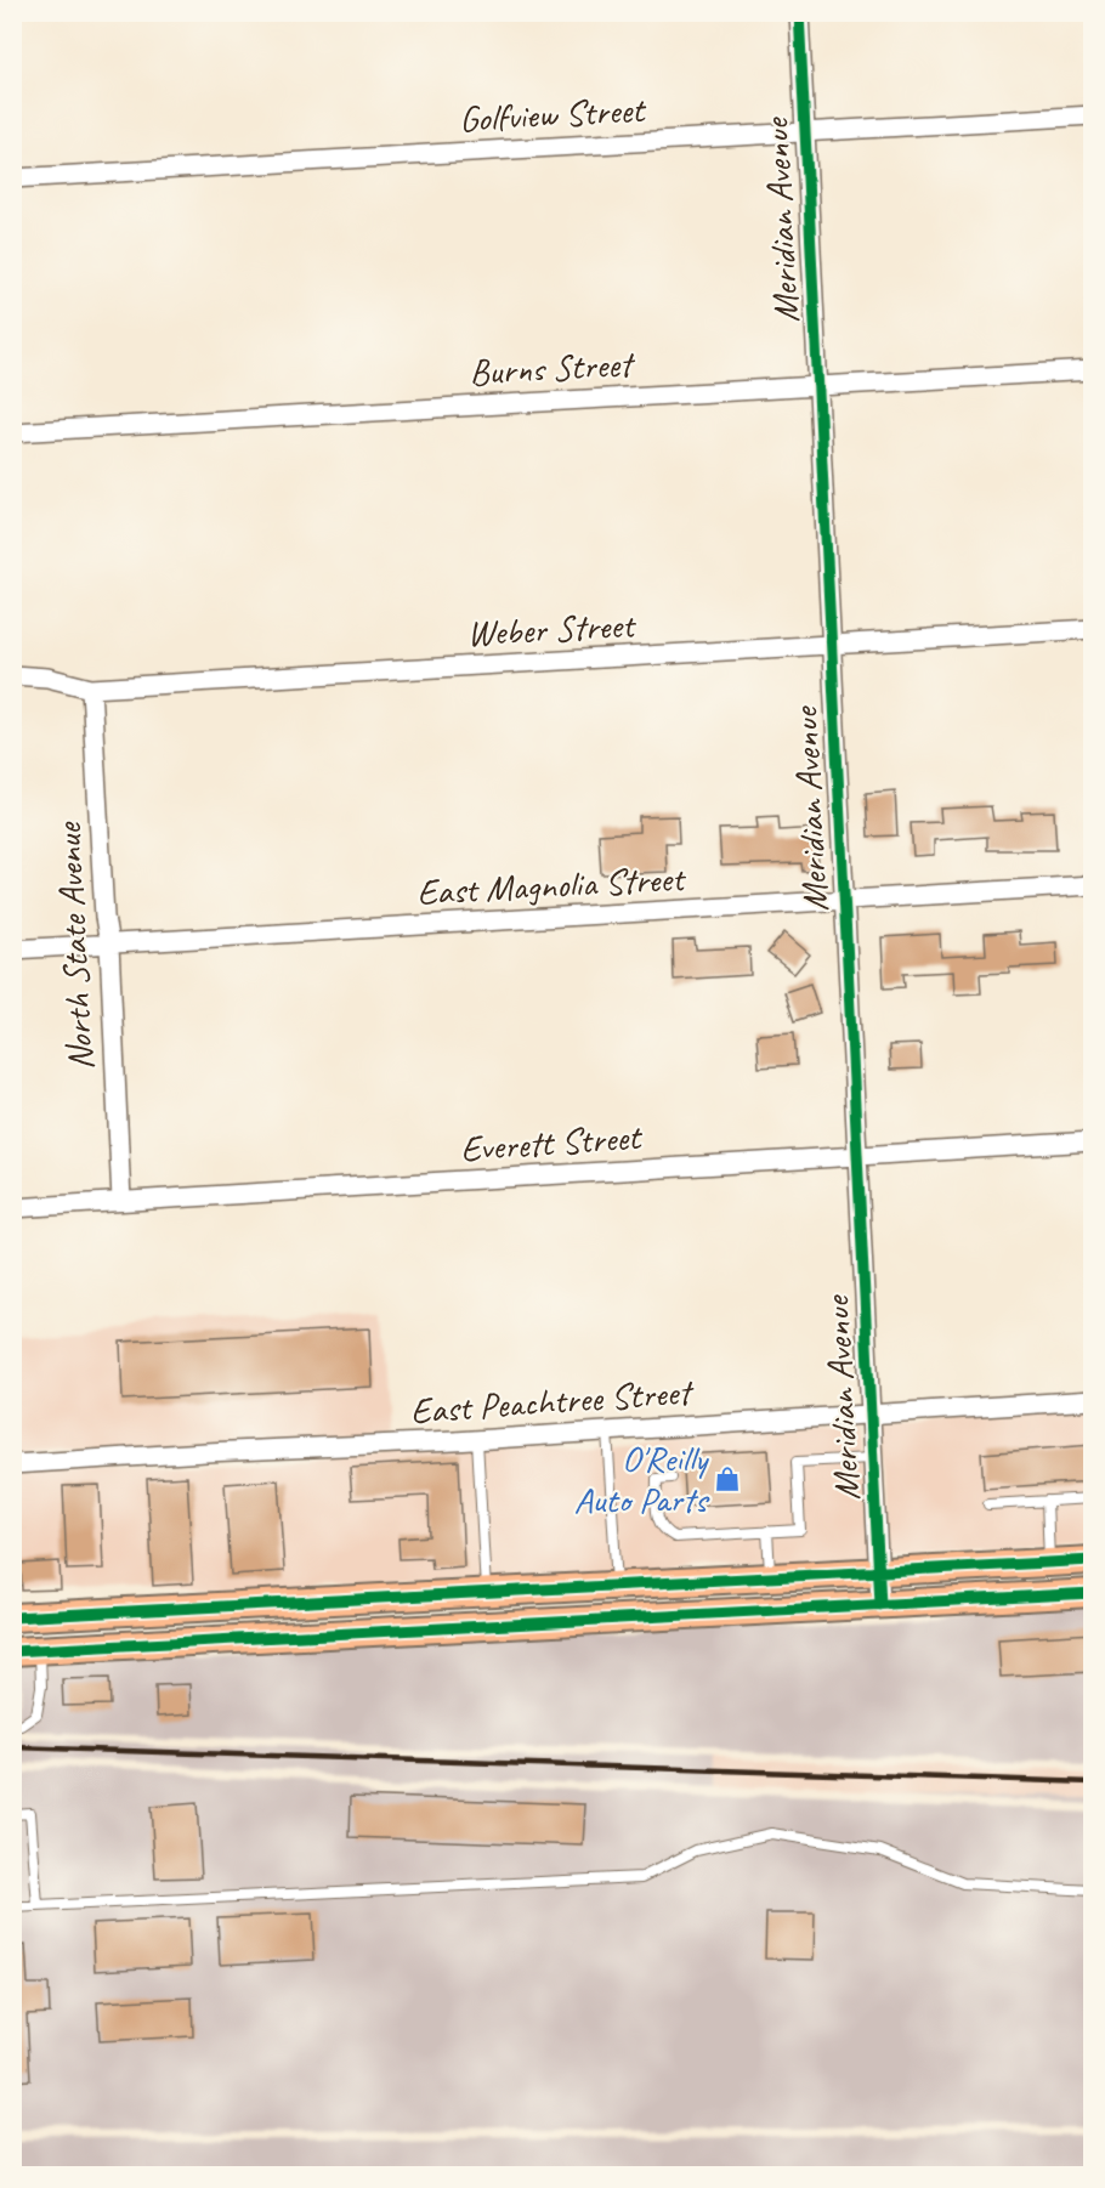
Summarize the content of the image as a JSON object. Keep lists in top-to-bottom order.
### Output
{
  "streets": {
    "street": [
      "Golfview Street",
      "Meridian Avenue",
      "Burns Street",
      "Weber Street",
      "East Magnolia Street",
      "North State Avenue",
      "Everett Street",
      "East Peachtree Street"
    ]
  },
  "crossings": [
    ["Golfview Street", "Meridian Avenue"],
    ["Meridian Avenue", "Burns Street"],
    ["Meridian Avenue", "Weber Street"],
    ["Meridian Avenue", "East Magnolia Street"],
    ["Meridian Avenue", "Everett Street"],
    ["Meridian Avenue", "East Peachtree Street"],
    ["Weber Street", "North State Avenue"],
    ["East Magnolia Street", "North State Avenue"],
    ["North State Avenue", "Everett Street"]
  ],
  "places": {
    "shop": ["O'Reilly Auto Parts"]
  }
}
